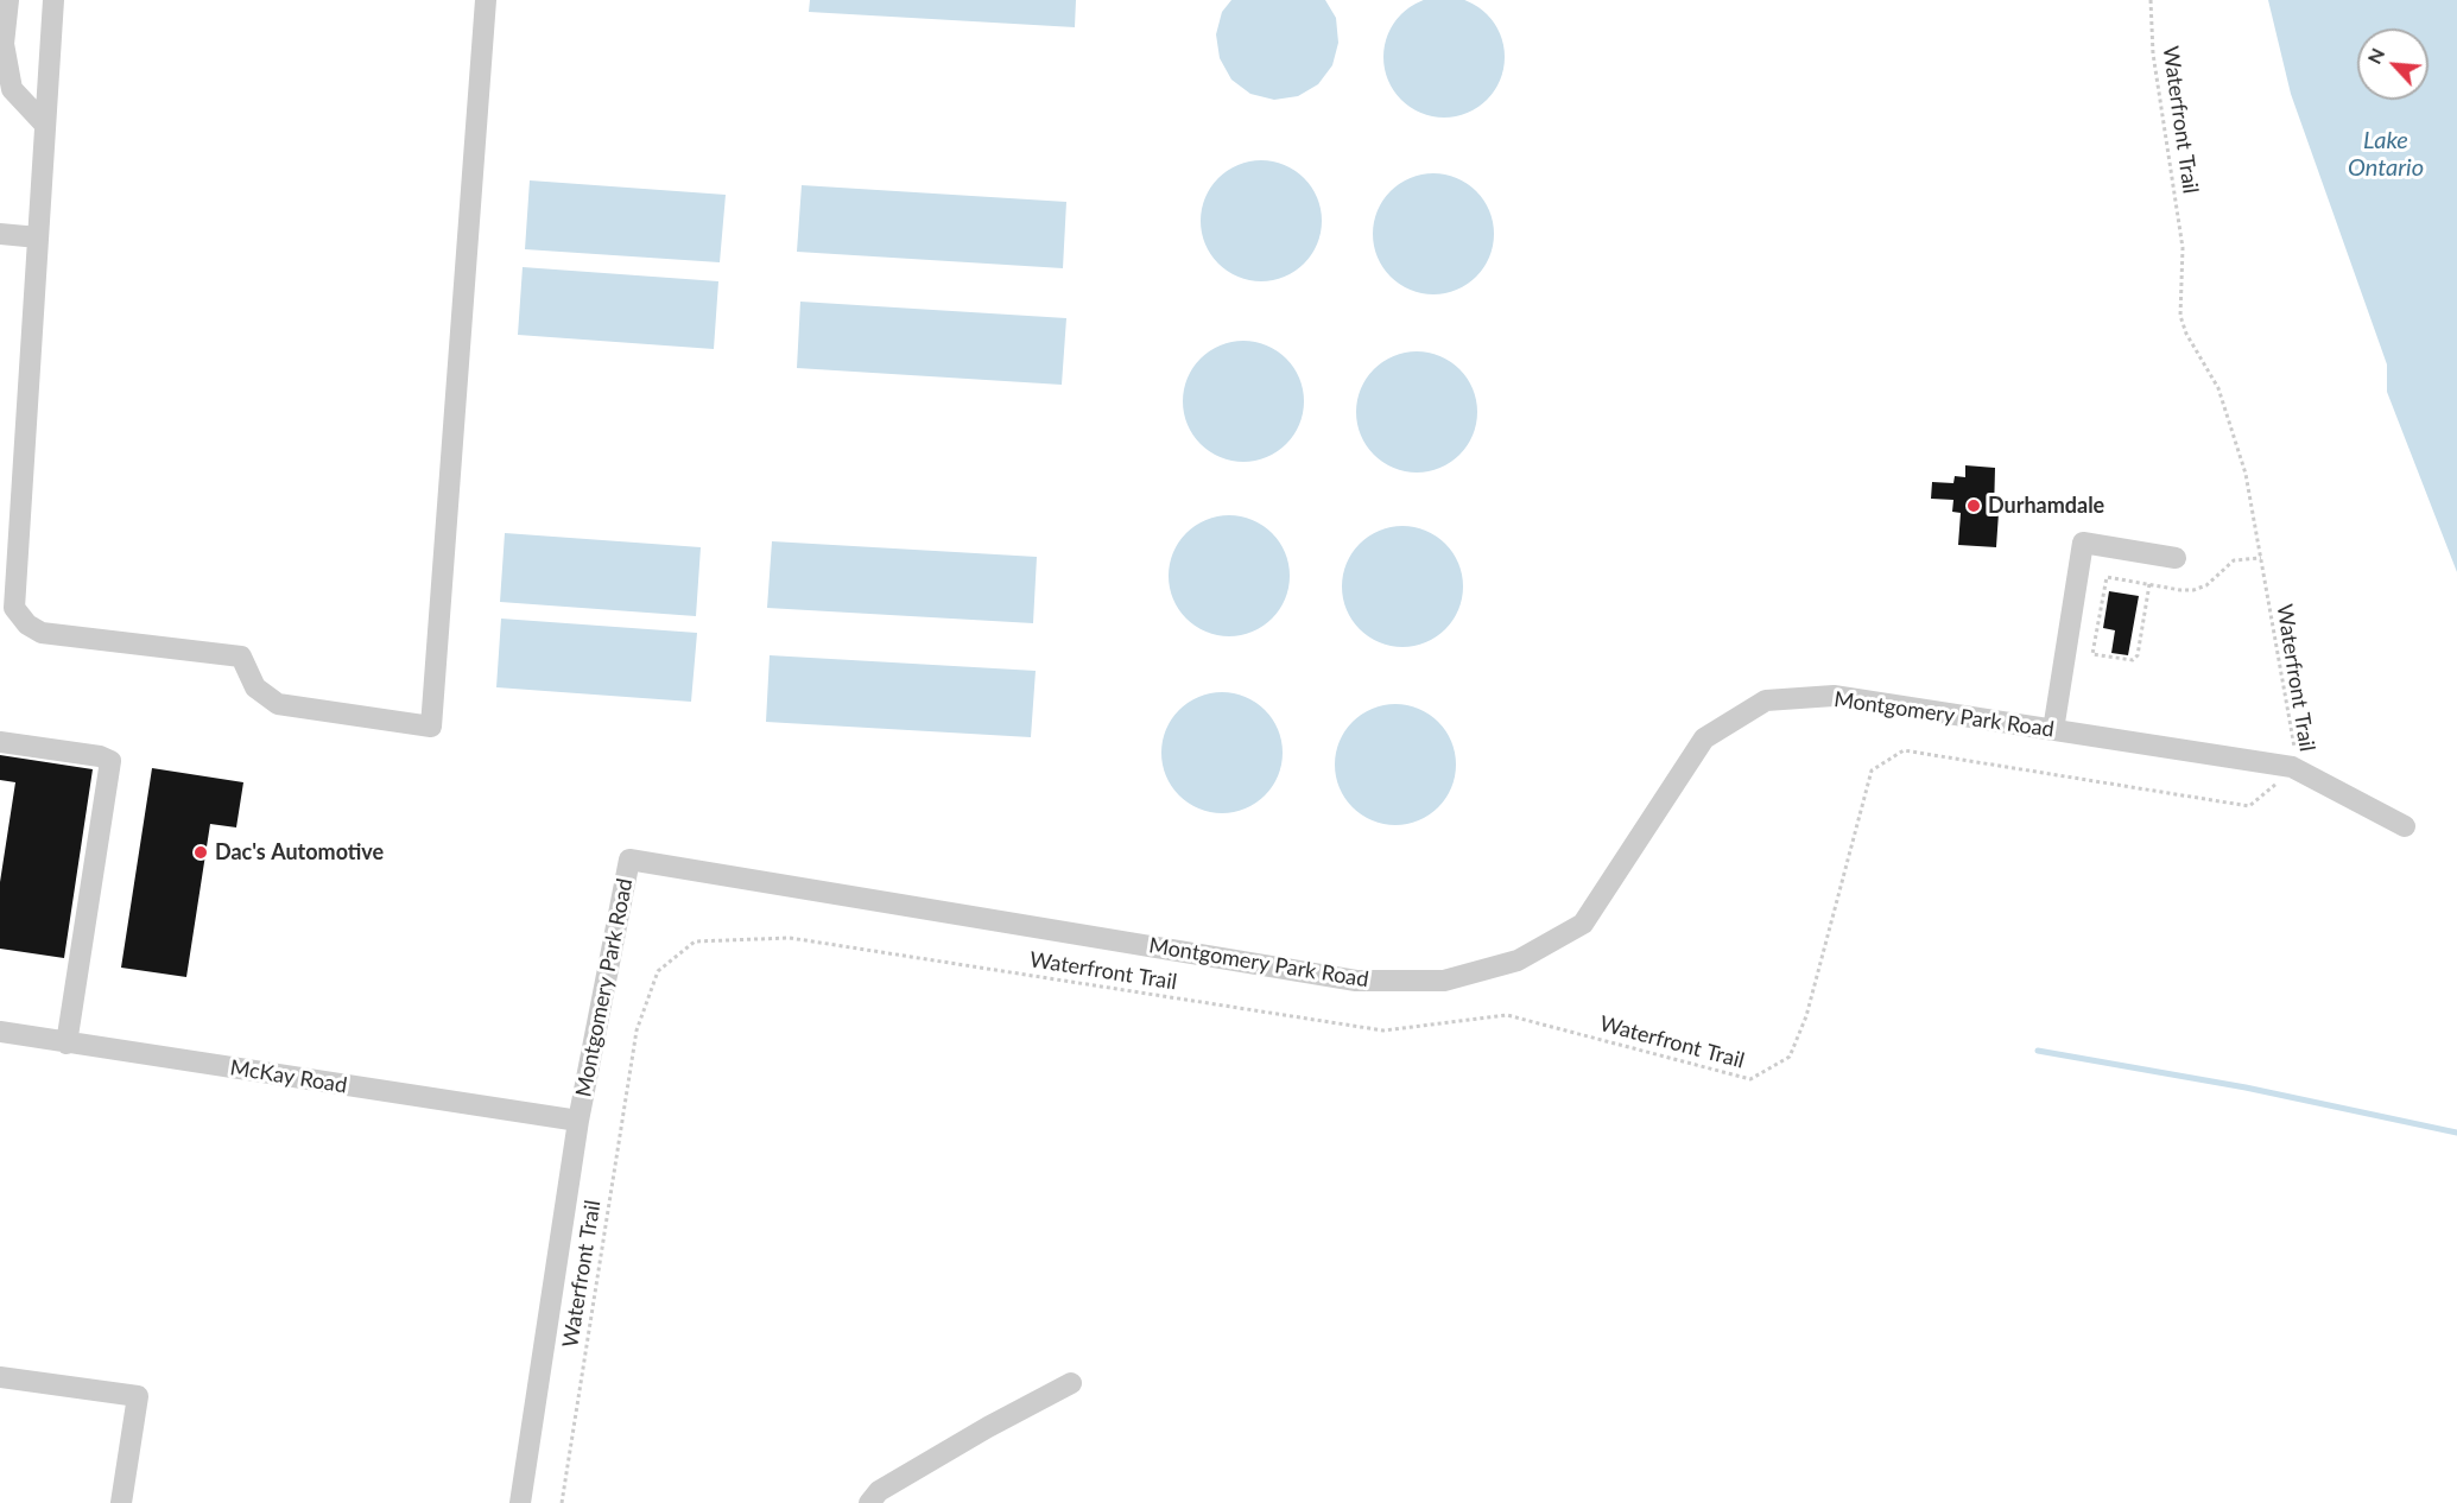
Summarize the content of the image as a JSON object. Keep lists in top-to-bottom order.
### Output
{
  "streets": {
    "street": ["Montgomery Park Road", "McKay Road"],
    "path": ["Waterfront Trail"]
  },
  "crossings": [
    ["Waterfront Trail", "Montgomery Park Road"],
    ["Montgomery Park Road", "McKay Road"]
  ],
  "water": ["Lake Ontario"],
  "places": ["Durhamdale", "Dac's Automotive"],
  "north": "top left"
}
